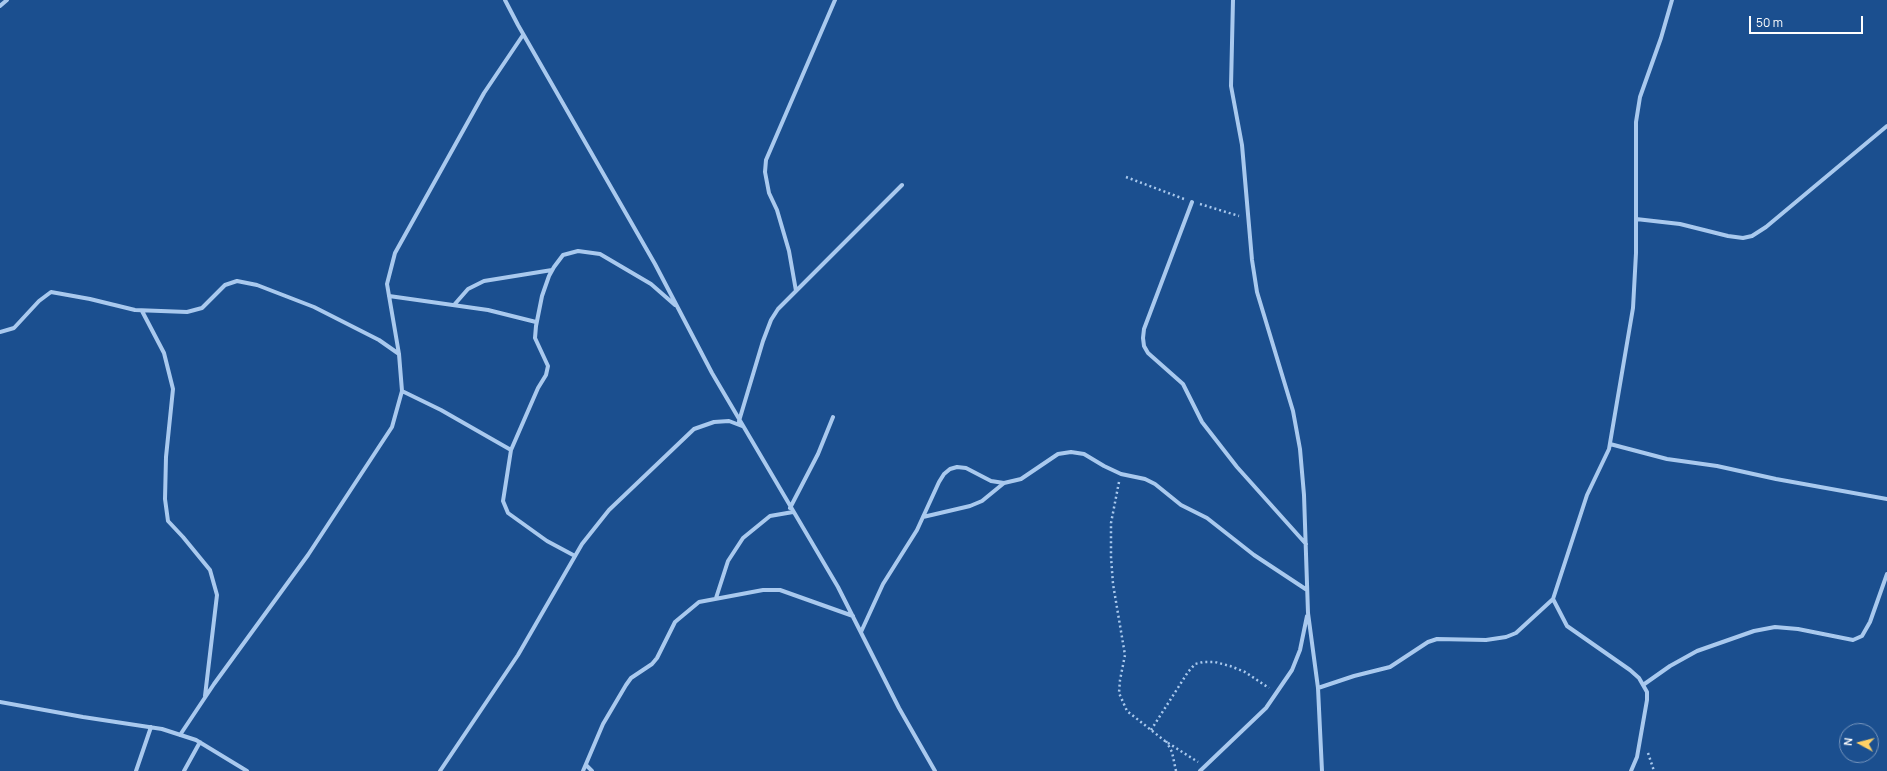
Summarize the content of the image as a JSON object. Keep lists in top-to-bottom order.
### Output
{
  "scale_bar": "50 m",
  "north": "left"
}
